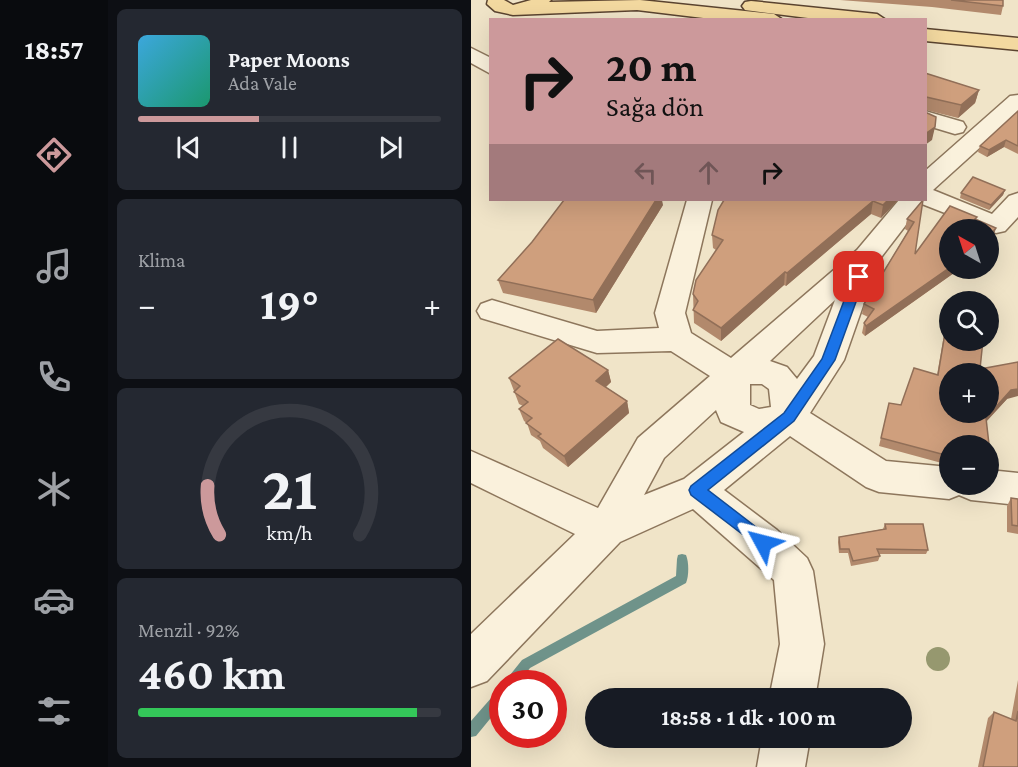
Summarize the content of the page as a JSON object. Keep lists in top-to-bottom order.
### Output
{
  "north": "top left",
  "page": {
    "tabs": "18:57",
    "turn": ["20 m", "Sağa dön"],
    "song": ["Paper Moons", "Ada Vale"],
    "tile": [
      "Klima",
      ["Menzil · 92%", "460 km"]
    ],
    "map_buttons": ["+", "−"],
    "heat": ["−", "19°", "+"],
    "limit": "30",
    "trip": "18:58 · 1 dk · 100 m",
    "gauge": ["21", "km/h"]
  }
}
